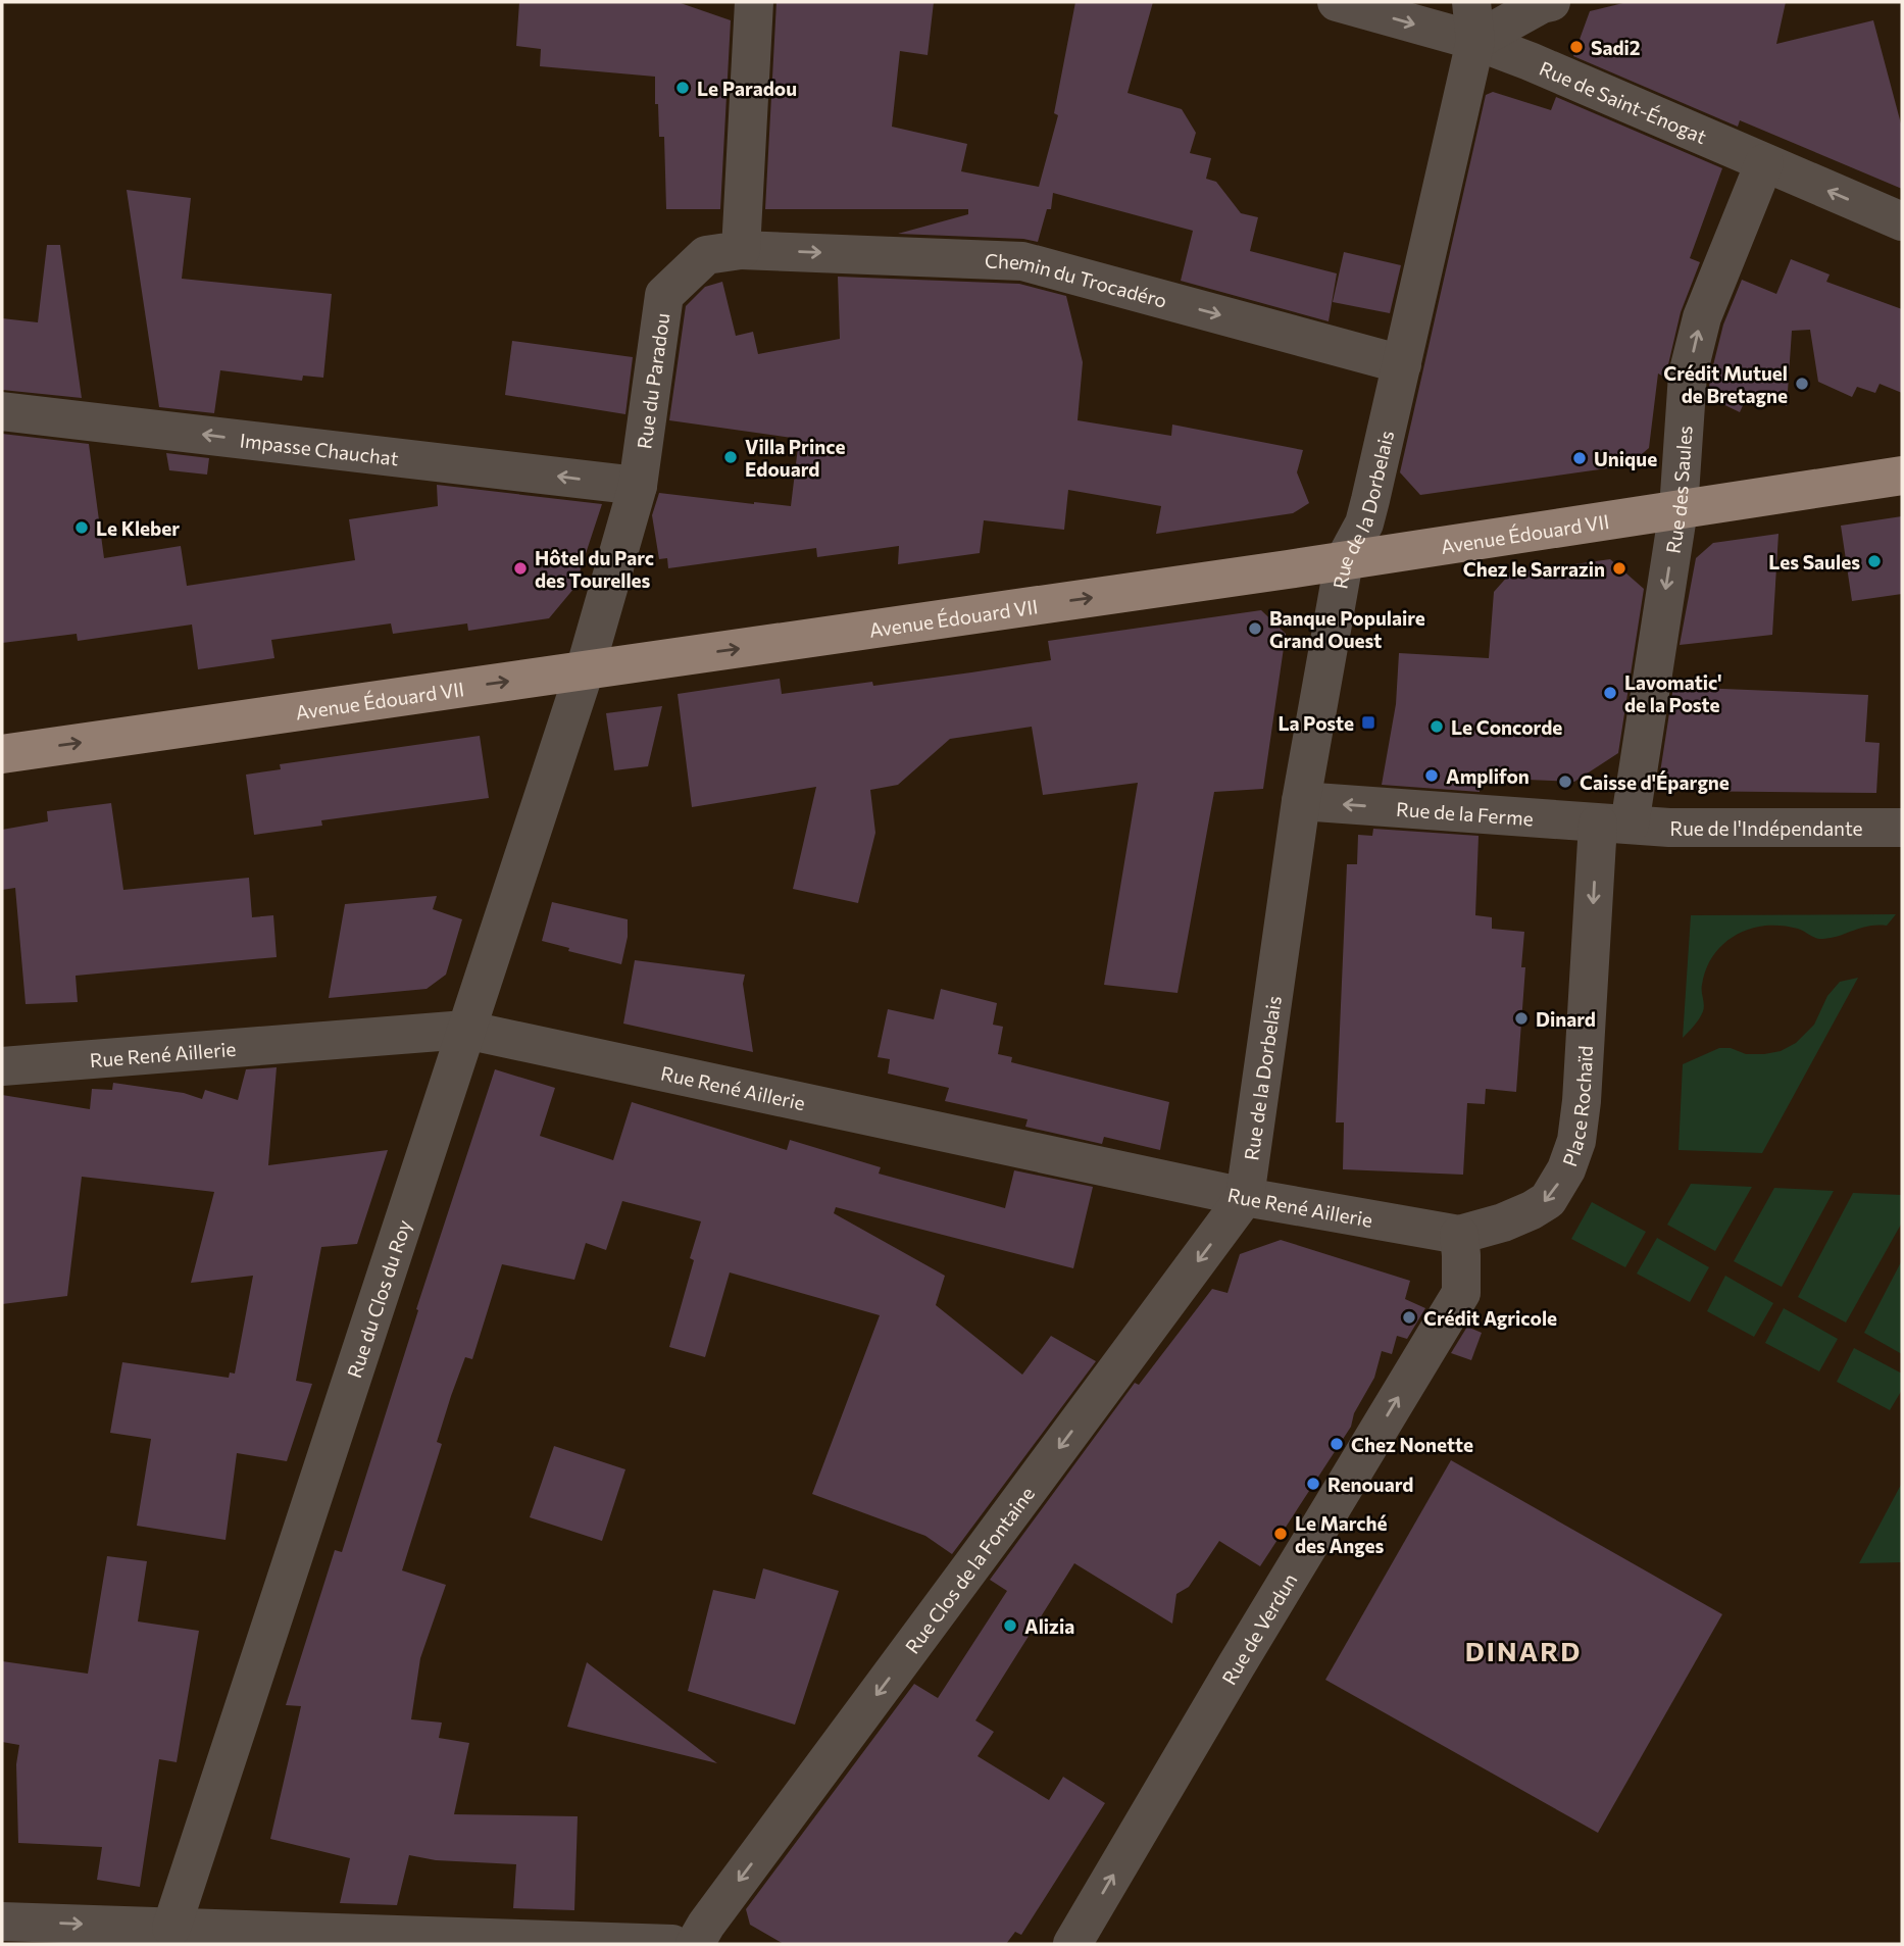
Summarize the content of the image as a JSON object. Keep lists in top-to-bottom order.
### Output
{
  "streets": {
    "main road": ["Avenue Édouard VII"],
    "street": [
      "Rue de Saint-Énogat",
      "Chemin du Trocadéro",
      "Rue du Paradou",
      "Impasse Chauchat",
      "Rue des Saules",
      "Rue de la Dorbelais",
      "Rue de la Ferme",
      "Rue de l'Indépendante",
      "Rue René Aillerie",
      "Place Rochaïd",
      "Rue du Clos du Roy",
      "Rue Clos de la Fontaine",
      "Rue de Verdun"
    ]
  },
  "crossings": [
    ["Rue de Saint-Énogat", "Rue des Saules"],
    ["Rue de Saint-Énogat", "Rue de la Dorbelais"],
    ["Chemin du Trocadéro", "Rue du Paradou"],
    ["Chemin du Trocadéro", "Rue de la Dorbelais"],
    ["Rue du Paradou", "Impasse Chauchat"],
    ["Rue du Paradou", "Avenue Édouard VII"],
    ["Rue du Paradou", "Rue du Clos du Roy"],
    ["Rue des Saules", "Avenue Édouard VII"],
    ["Rue des Saules", "Rue de la Ferme"],
    ["Rue des Saules", "Rue de l'Indépendante"],
    ["Rue des Saules", "Place Rochaïd"],
    ["Rue de la Dorbelais", "Avenue Édouard VII"],
    ["Rue de la Dorbelais", "Rue de la Ferme"],
    ["Rue de la Dorbelais", "Rue René Aillerie"],
    ["Rue de la Dorbelais", "Rue Clos de la Fontaine"],
    ["Avenue Édouard VII", "Rue du Clos du Roy"],
    ["Rue de la Ferme", "Rue de l'Indépendante"],
    ["Rue de la Ferme", "Place Rochaïd"],
    ["Rue de l'Indépendante", "Place Rochaïd"],
    ["Rue René Aillerie", "Place Rochaïd"],
    ["Rue René Aillerie", "Rue du Clos du Roy"],
    ["Rue René Aillerie", "Rue Clos de la Fontaine"],
    ["Rue René Aillerie", "Rue de Verdun"],
    ["Place Rochaïd", "Rue de Verdun"]
  ],
  "one_way": [
    "Chemin du Trocadéro",
    "Impasse Chauchat",
    "Avenue Édouard VII",
    "Rue de la Ferme",
    "Place Rochaïd",
    "Rue Clos de la Fontaine",
    "Rue de Verdun"
  ],
  "districts": ["DINARD"],
  "places": {
    "other": [
      "Sadi2",
      "Le Paradou",
      "Crédit Mutuel de Bretagne",
      "Villa Prince Edouard",
      "Unique",
      "Le Kleber",
      "Les Saules",
      "Hôtel du Parc des Tourelles",
      "Chez le Sarrazin",
      "Banque Populaire Grand Ouest",
      "Lavomatic' de la Poste",
      "Le Concorde",
      "Amplifon",
      "Caisse d'Épargne",
      "Dinard",
      "Crédit Agricole",
      "Chez Nonette",
      "Renouard",
      "Le Marché des Anges",
      "Alizia"
    ],
    "transit": ["La Poste"]
  }
}
